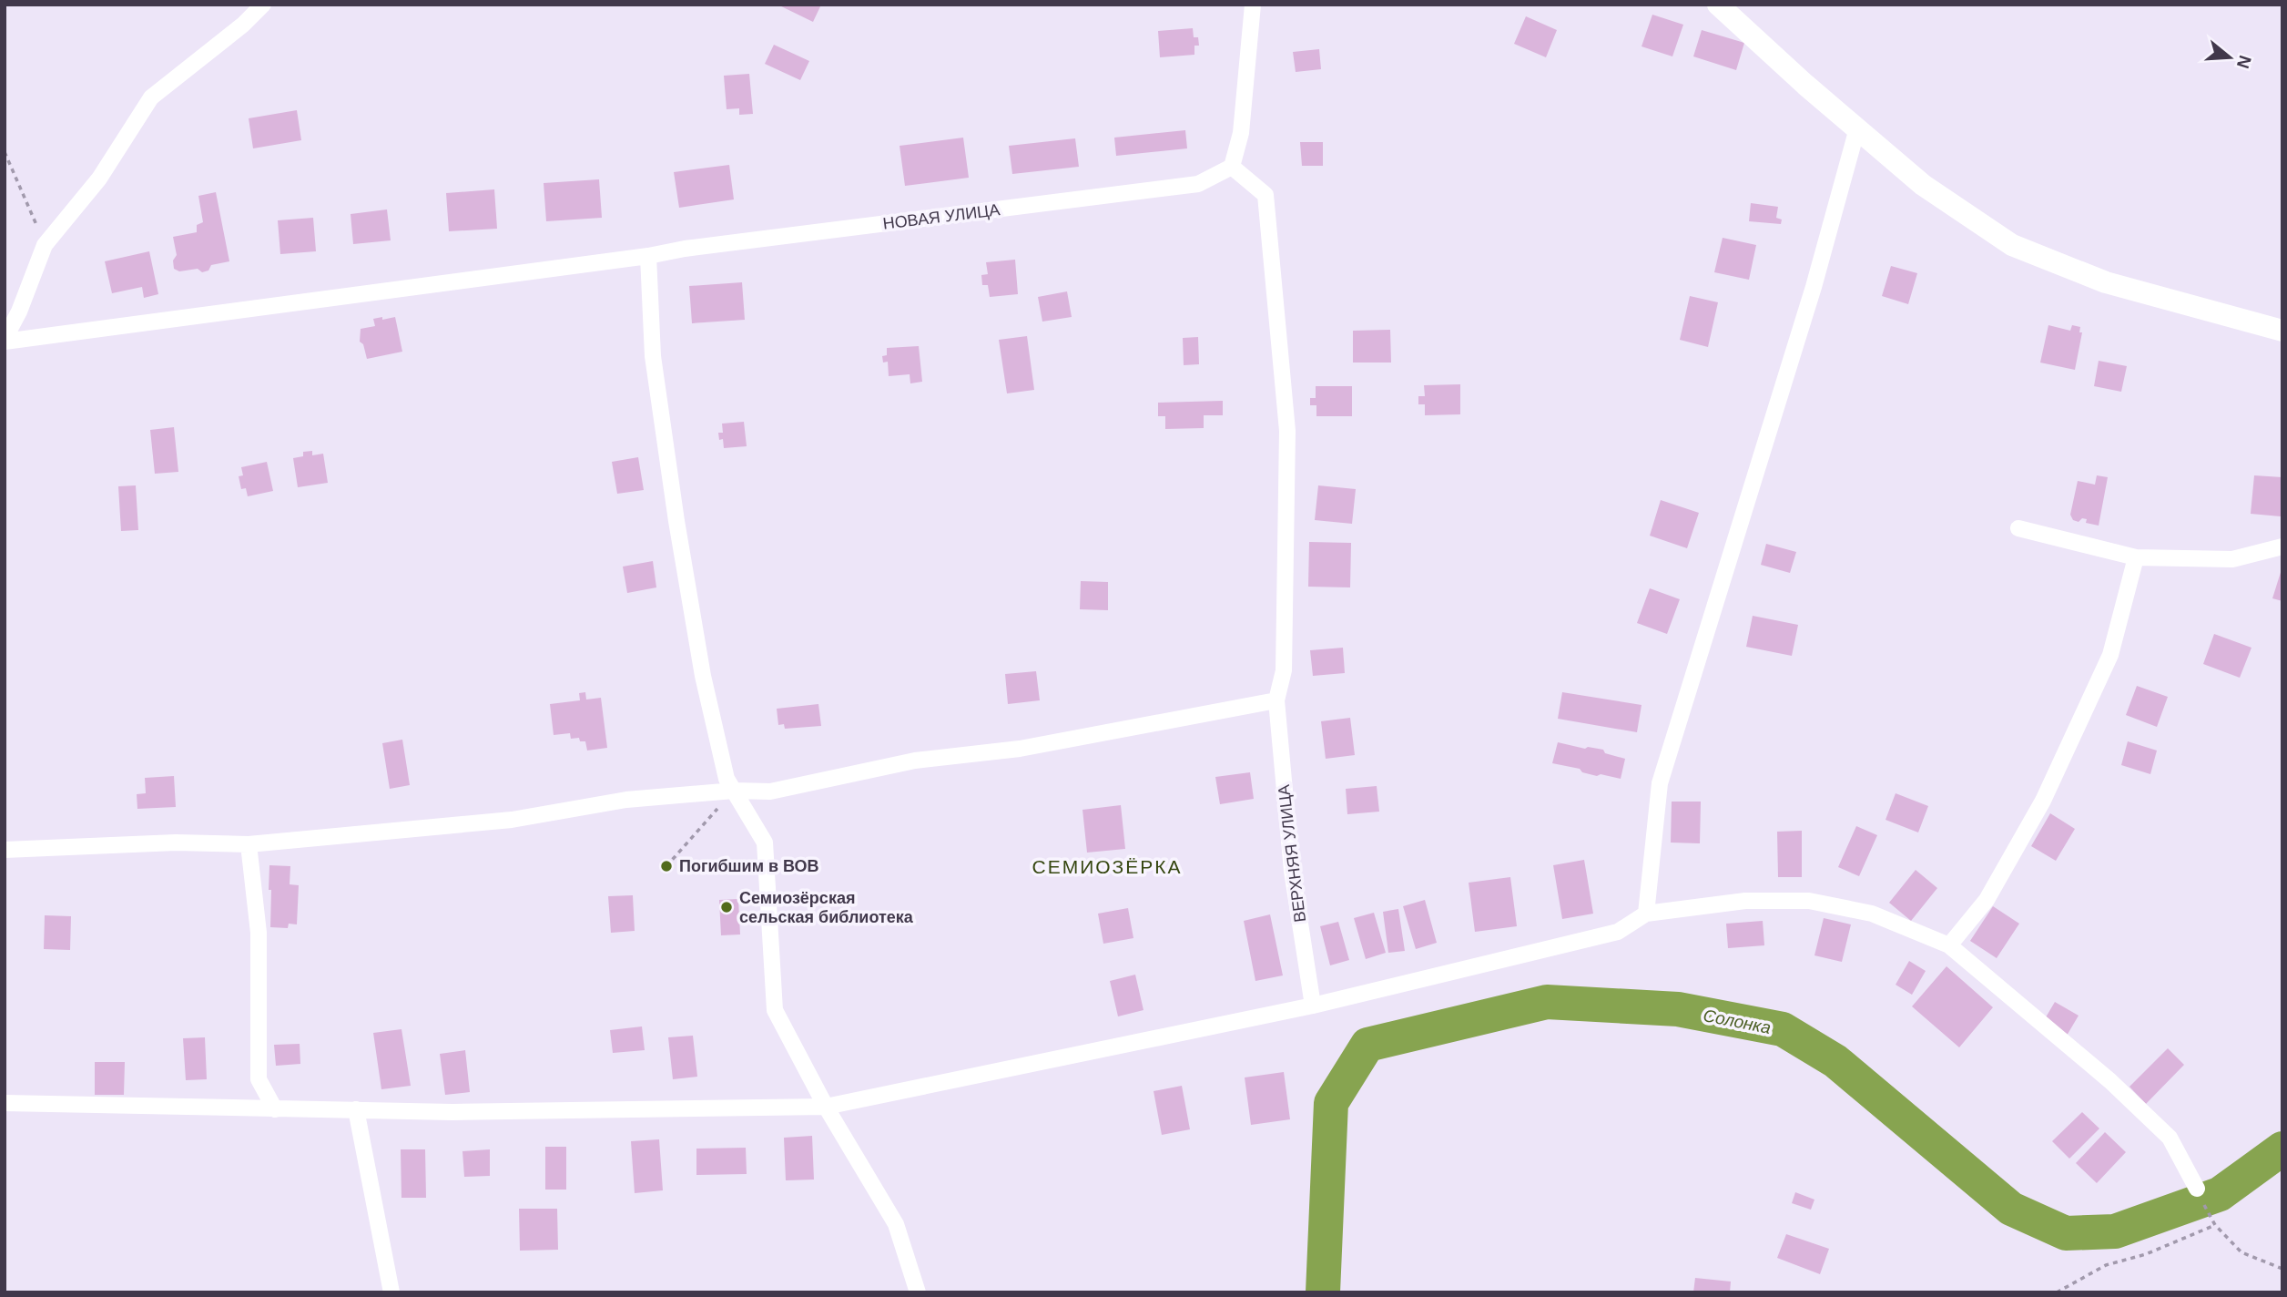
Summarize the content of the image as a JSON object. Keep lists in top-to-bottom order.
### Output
{
  "streets": {
    "street": ["НОВАЯ УЛИЦА", "ВЕРХНЯЯ УЛИЦА"]
  },
  "crossings": [
    ["НОВАЯ УЛИЦА", "ВЕРХНЯЯ УЛИЦА"]
  ],
  "districts": ["СЕМИОЗЁРКА"],
  "water": ["Солонка"],
  "places": ["Погибшим в ВОВ", "Семиозёрская сельская библиотека"],
  "north": "right"
}
